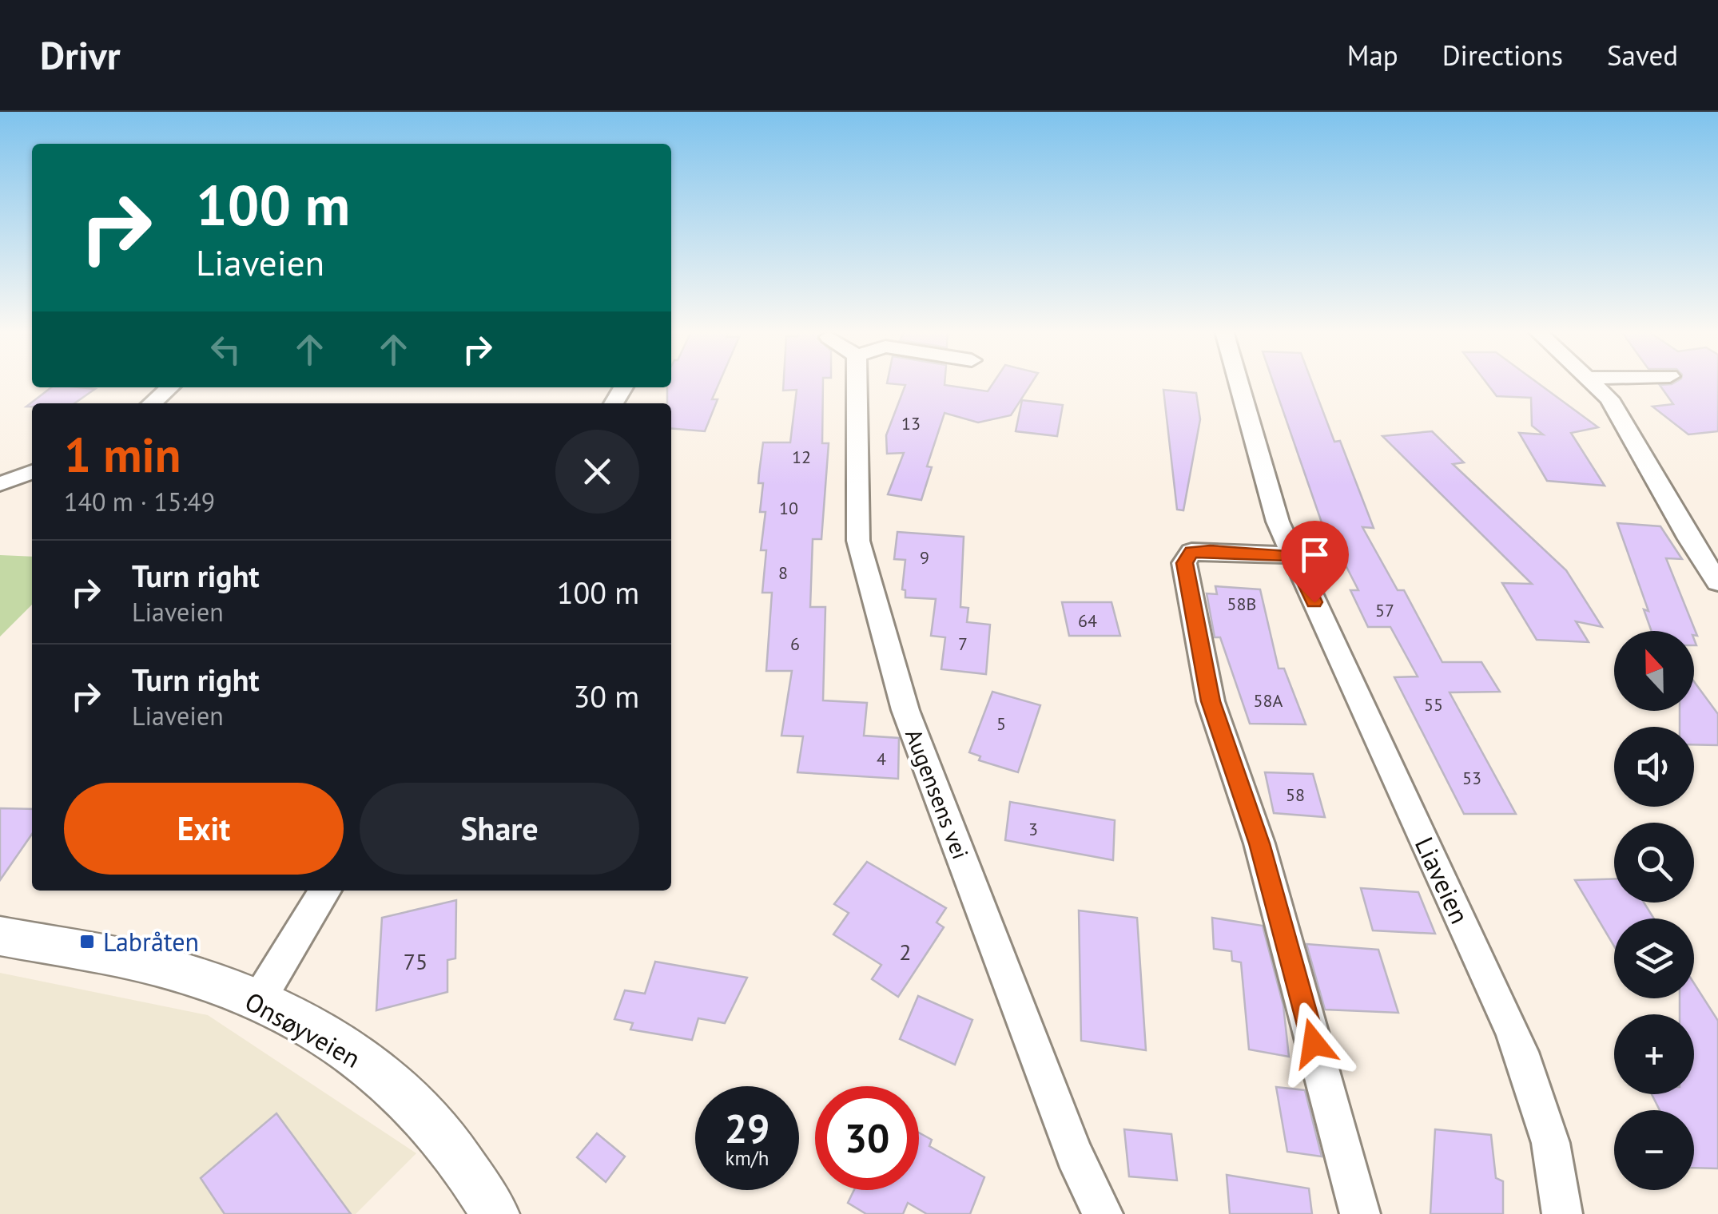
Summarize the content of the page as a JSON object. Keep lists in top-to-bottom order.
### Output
{
  "streets": {
    "street": ["Augensens vei", "Liaveien", "Onsøyveien"]
  },
  "places": {
    "transit": ["Labråten"]
  },
  "house_numbers": [
    "13",
    "12",
    "10",
    "9",
    "8",
    "58B",
    "57",
    "64",
    "6",
    "7",
    "58A",
    "55",
    "5",
    "4",
    "53",
    "58",
    "3",
    "2",
    "75"
  ],
  "north": "top",
  "page": {
    "header": "Drivr",
    "nav": ["Map", "Directions", "Saved"],
    "turn": ["100 m", "Liaveien"],
    "heading": ["1 min", "140 m · 15:49"],
    "list": [
      {
        "name": "Turn right",
        "note": "Liaveien",
        "value": "100 m"
      },
      {
        "name": "Turn right",
        "note": "Liaveien",
        "value": "30 m"
      }
    ],
    "map_buttons": ["+", "−"],
    "buttons": ["Exit", "Share"],
    "speed": "29 km/h",
    "limit": "30"
  }
}
